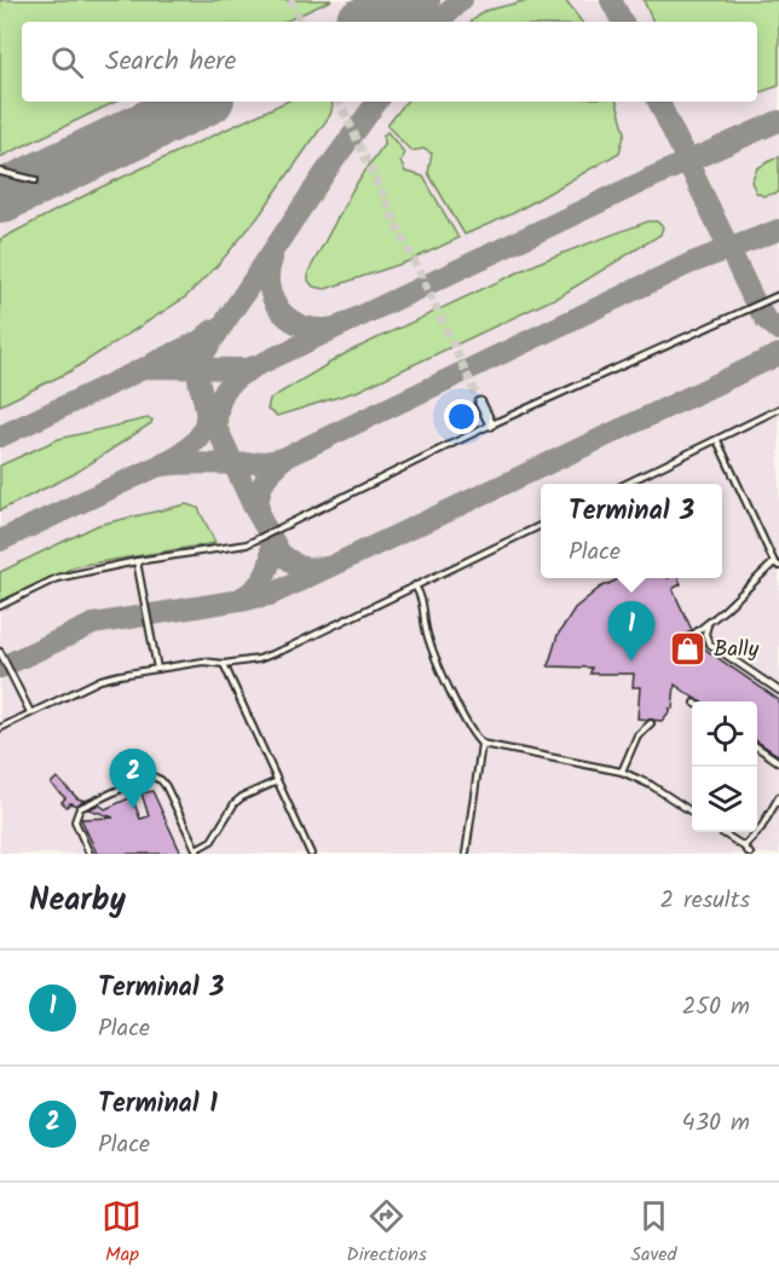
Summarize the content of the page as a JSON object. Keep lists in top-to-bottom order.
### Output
{
  "places": {
    "shop": ["Bally"]
  },
  "page": {
    "search": "Search here",
    "popup": ["Terminal 3", "Place"],
    "pins": ["1", "2"],
    "heading": ["Nearby", "2 results"],
    "list": [
      {
        "mark": "1",
        "name": "Terminal 3",
        "note": "Place",
        "value": "250 m"
      },
      {
        "mark": "2",
        "name": "Terminal 1",
        "note": "Place",
        "value": "430 m"
      }
    ],
    "nav": ["Map", "Directions", "Saved"]
  }
}
